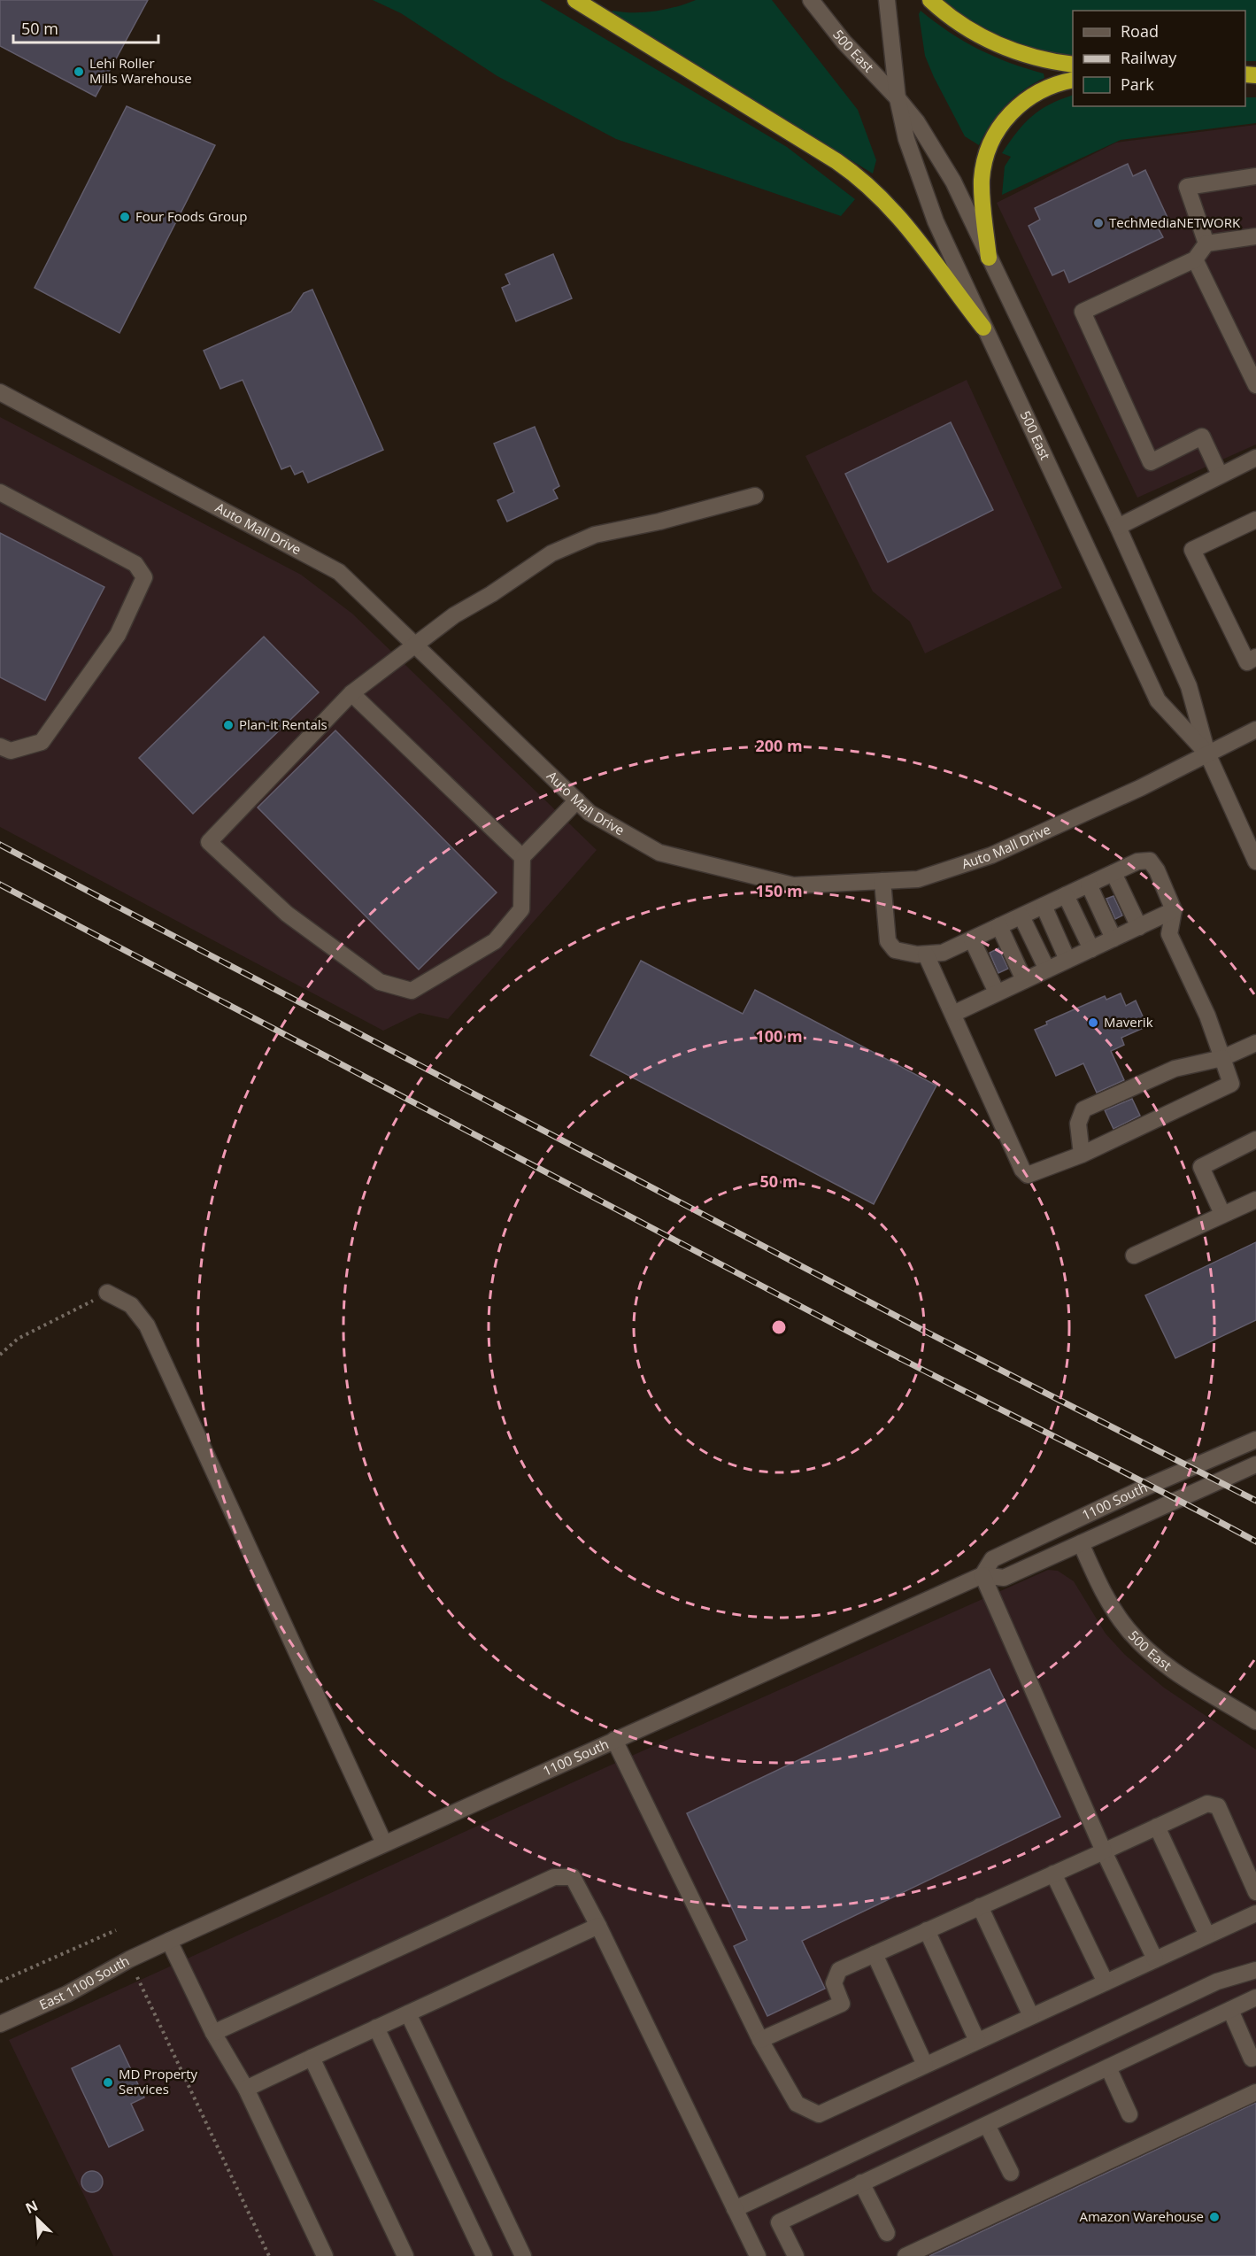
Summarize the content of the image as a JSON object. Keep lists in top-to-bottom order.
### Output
{
  "streets": {
    "street": [
      "500 East",
      "Auto Mall Drive",
      "1100 South",
      "East 1100 South"
    ]
  },
  "crossings": [
    ["500 East", "Auto Mall Drive"],
    ["500 East", "1100 South"],
    ["1100 South", "East 1100 South"]
  ],
  "places": [
    "Lehi Roller Mills Warehouse",
    "Four Foods Group",
    "TechMediaNETWORK",
    "Plan-it Rentals",
    "Maverik",
    "MD Property Services",
    "Amazon Warehouse"
  ],
  "legend": ["Road", "Railway", "Park"],
  "scale_bar": "50 m",
  "north": "top left",
  "rings": [
    "200 m",
    "150 m",
    "100 m",
    "50 m"
  ]
}
